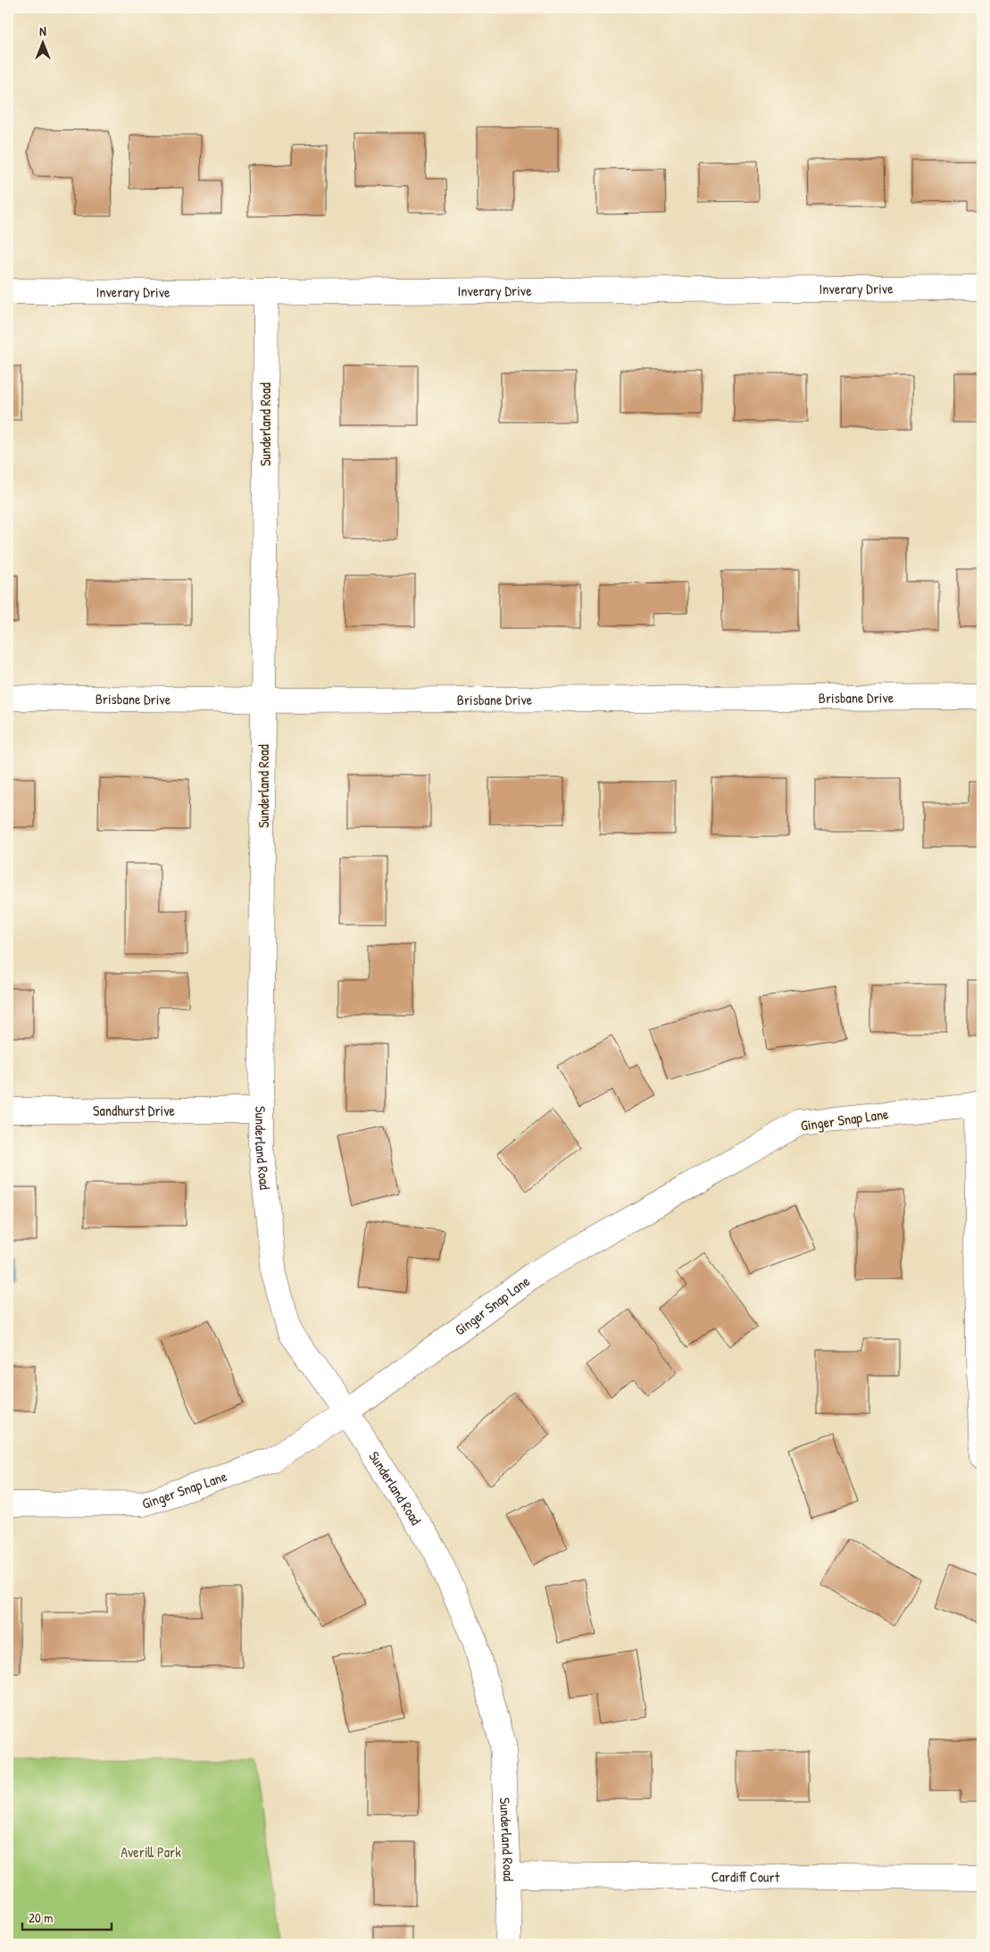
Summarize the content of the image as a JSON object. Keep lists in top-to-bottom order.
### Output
{
  "streets": {
    "street": [
      "Inverary Drive",
      "Sunderland Road",
      "Brisbane Drive",
      "Sandhurst Drive",
      "Ginger Snap Lane",
      "Cardiff Court"
    ]
  },
  "crossings": [
    ["Inverary Drive", "Sunderland Road"],
    ["Sunderland Road", "Brisbane Drive"],
    ["Sunderland Road", "Sandhurst Drive"],
    ["Sunderland Road", "Ginger Snap Lane"],
    ["Sunderland Road", "Cardiff Court"]
  ],
  "parks": ["Averill Park"],
  "scale_bar": "20 m",
  "north": "top"
}
